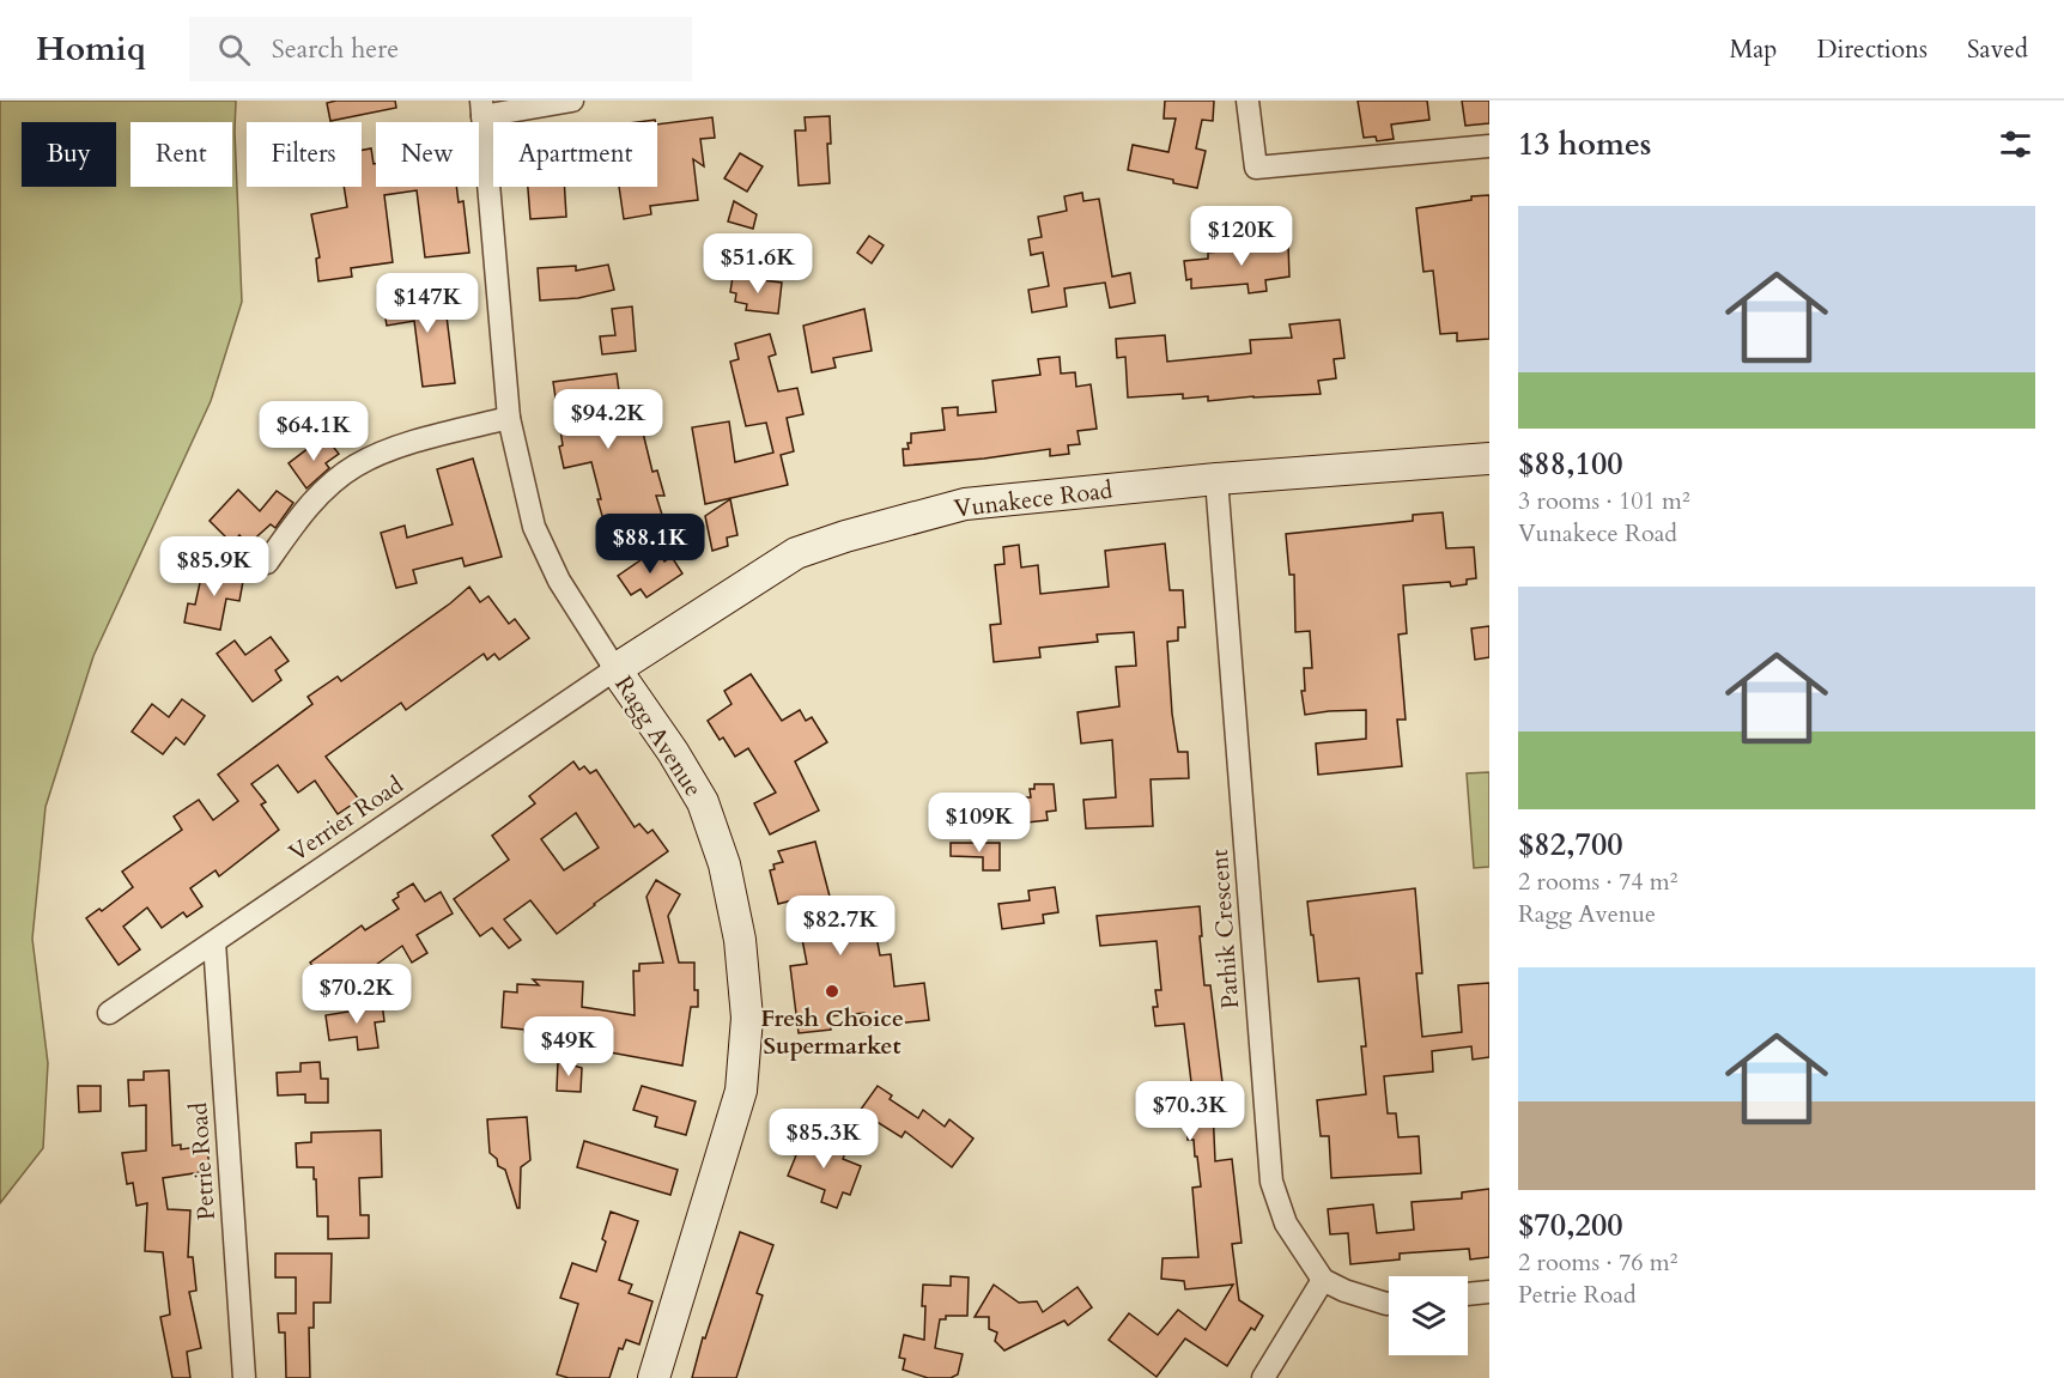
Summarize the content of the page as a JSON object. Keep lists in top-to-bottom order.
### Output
{
  "streets": {
    "main road": ["Vunakece Road", "Ragg Avenue"],
    "street": ["Verrier Road", "Pathik Crescent", "Petrie Road"]
  },
  "crossings": [
    ["Vunakece Road", "Ragg Avenue"],
    ["Vunakece Road", "Verrier Road"],
    ["Vunakece Road", "Pathik Crescent"],
    ["Ragg Avenue", "Verrier Road"],
    ["Verrier Road", "Petrie Road"]
  ],
  "places": ["Fresh Choice Supermarket"],
  "page": {
    "header": "Homiq",
    "search": "Search here",
    "nav": ["Map", "Directions", "Saved"],
    "heading": "13 homes",
    "chip": [
      "Buy",
      "Rent",
      "Filters",
      "New",
      "Apartment"
    ],
    "list": [
      {
        "name": "$88,100",
        "note": "3 rooms · 101 m² · Vunakece Road"
      },
      {
        "name": "$82,700",
        "note": "2 rooms · 74 m² · Ragg Avenue"
      },
      {
        "name": "$70,200",
        "note": "2 rooms · 76 m² · Petrie Road"
      }
    ],
    "price": [
      "$120K",
      "$51.6K",
      "$147K",
      "$94.2K",
      "$64.1K",
      "$88.1K",
      "$85.9K",
      "$109K",
      "$82.7K",
      "$70.2K",
      "$49K",
      "$70.3K",
      "$85.3K"
    ]
  }
}
